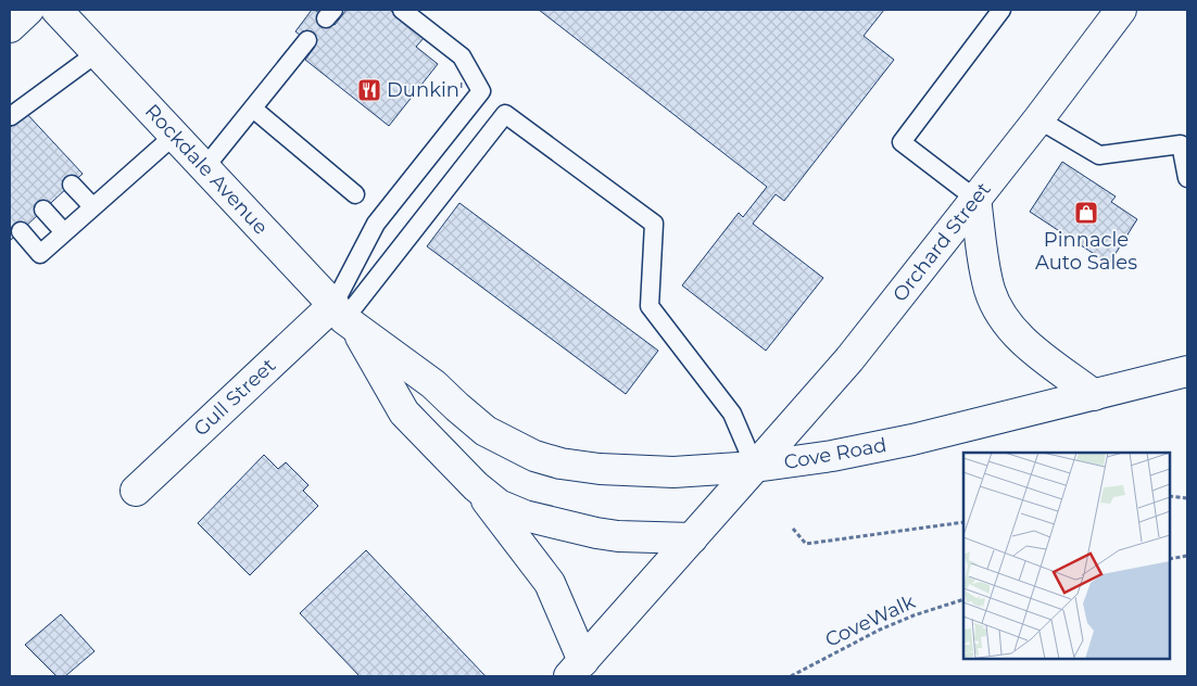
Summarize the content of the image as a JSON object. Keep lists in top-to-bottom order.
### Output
{
  "streets": {
    "main road": [
      "Rockdale Avenue",
      "Orchard Street",
      "Gull Street",
      "Cove Road"
    ],
    "path": ["CoveWalk"]
  },
  "crossings": [
    ["Rockdale Avenue", "Orchard Street"],
    ["Rockdale Avenue", "Gull Street"],
    ["Rockdale Avenue", "Cove Road"],
    ["Orchard Street", "Cove Road"]
  ],
  "places": {
    "restaurant": ["Dunkin'"],
    "shop": ["Pinnacle Auto Sales"]
  }
}
